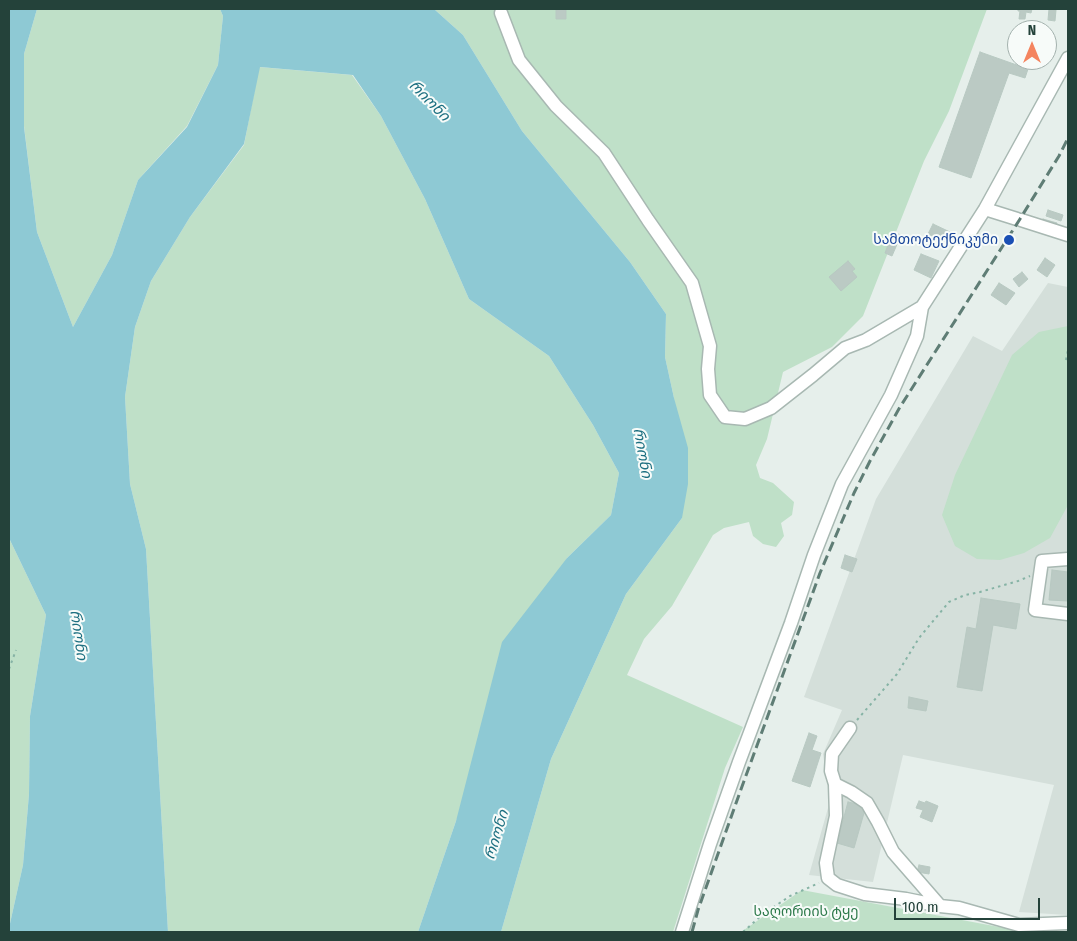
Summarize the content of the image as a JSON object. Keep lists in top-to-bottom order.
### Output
{
  "water": ["რიონი"],
  "parks": ["საღორიის ტყე"],
  "places": ["სამთოტექნიკუმი"],
  "scale_bar": "100 m",
  "north": "top"
}
